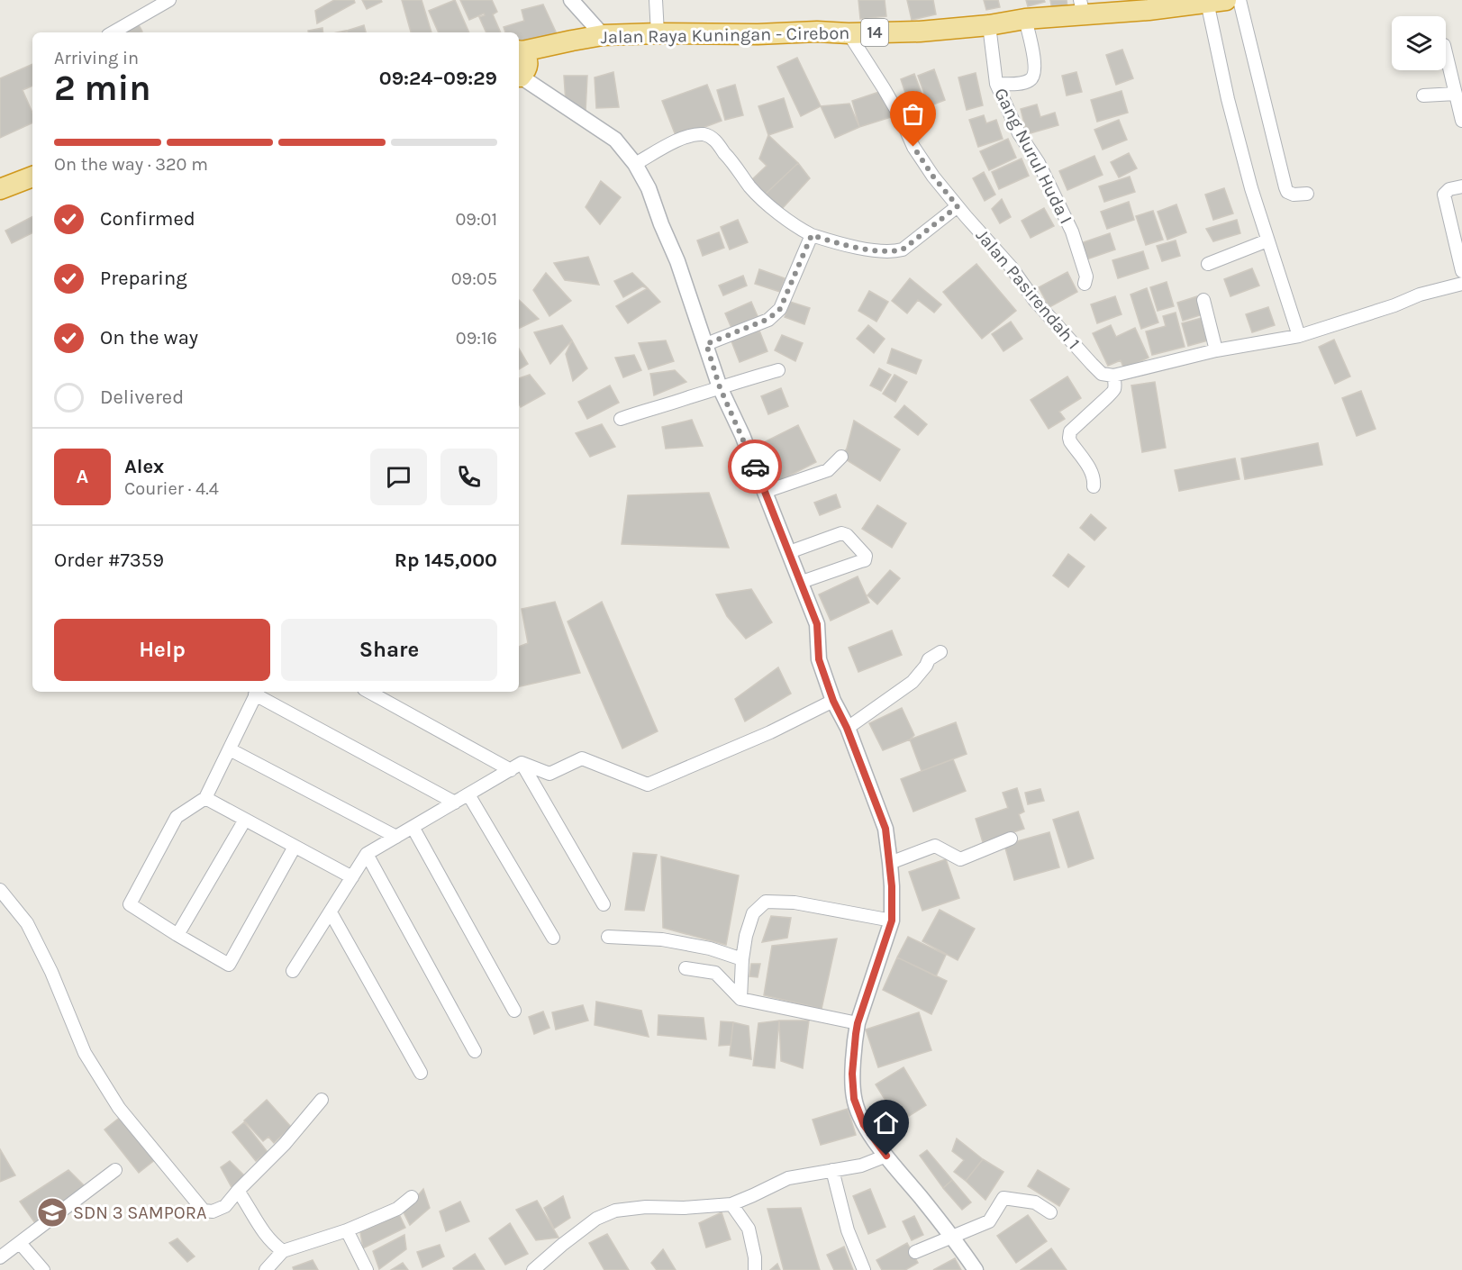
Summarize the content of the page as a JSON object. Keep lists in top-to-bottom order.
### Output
{
  "streets": {
    "highway": ["14", "Jalan Raya Kuningan - Cirebon"],
    "street": ["Gang Nurul Huda I", "Jalan Pasirendah 1"]
  },
  "crossings": [
    ["14", "Jalan Raya Kuningan - Cirebon"],
    ["Jalan Raya Kuningan - Cirebon", "Gang Nurul Huda I"],
    ["Jalan Raya Kuningan - Cirebon", "Jalan Pasirendah 1"]
  ],
  "places": {
    "school or university": ["SDN 3 SAMPORA"]
  },
  "page": {
    "heading": ["2 min", "Arriving in", "09:24–09:29"],
    "panel": [
      "Alex",
      "Courier · 4.4",
      "Order #7359",
      "Rp 145,000"
    ],
    "bar": "On the way · 320 m",
    "list": [
      ["Confirmed", "09:01"],
      ["Preparing", "09:05"],
      ["On the way", "09:16"],
      "Delivered"
    ],
    "round": "A",
    "buttons": ["Help", "Share"]
  }
}
